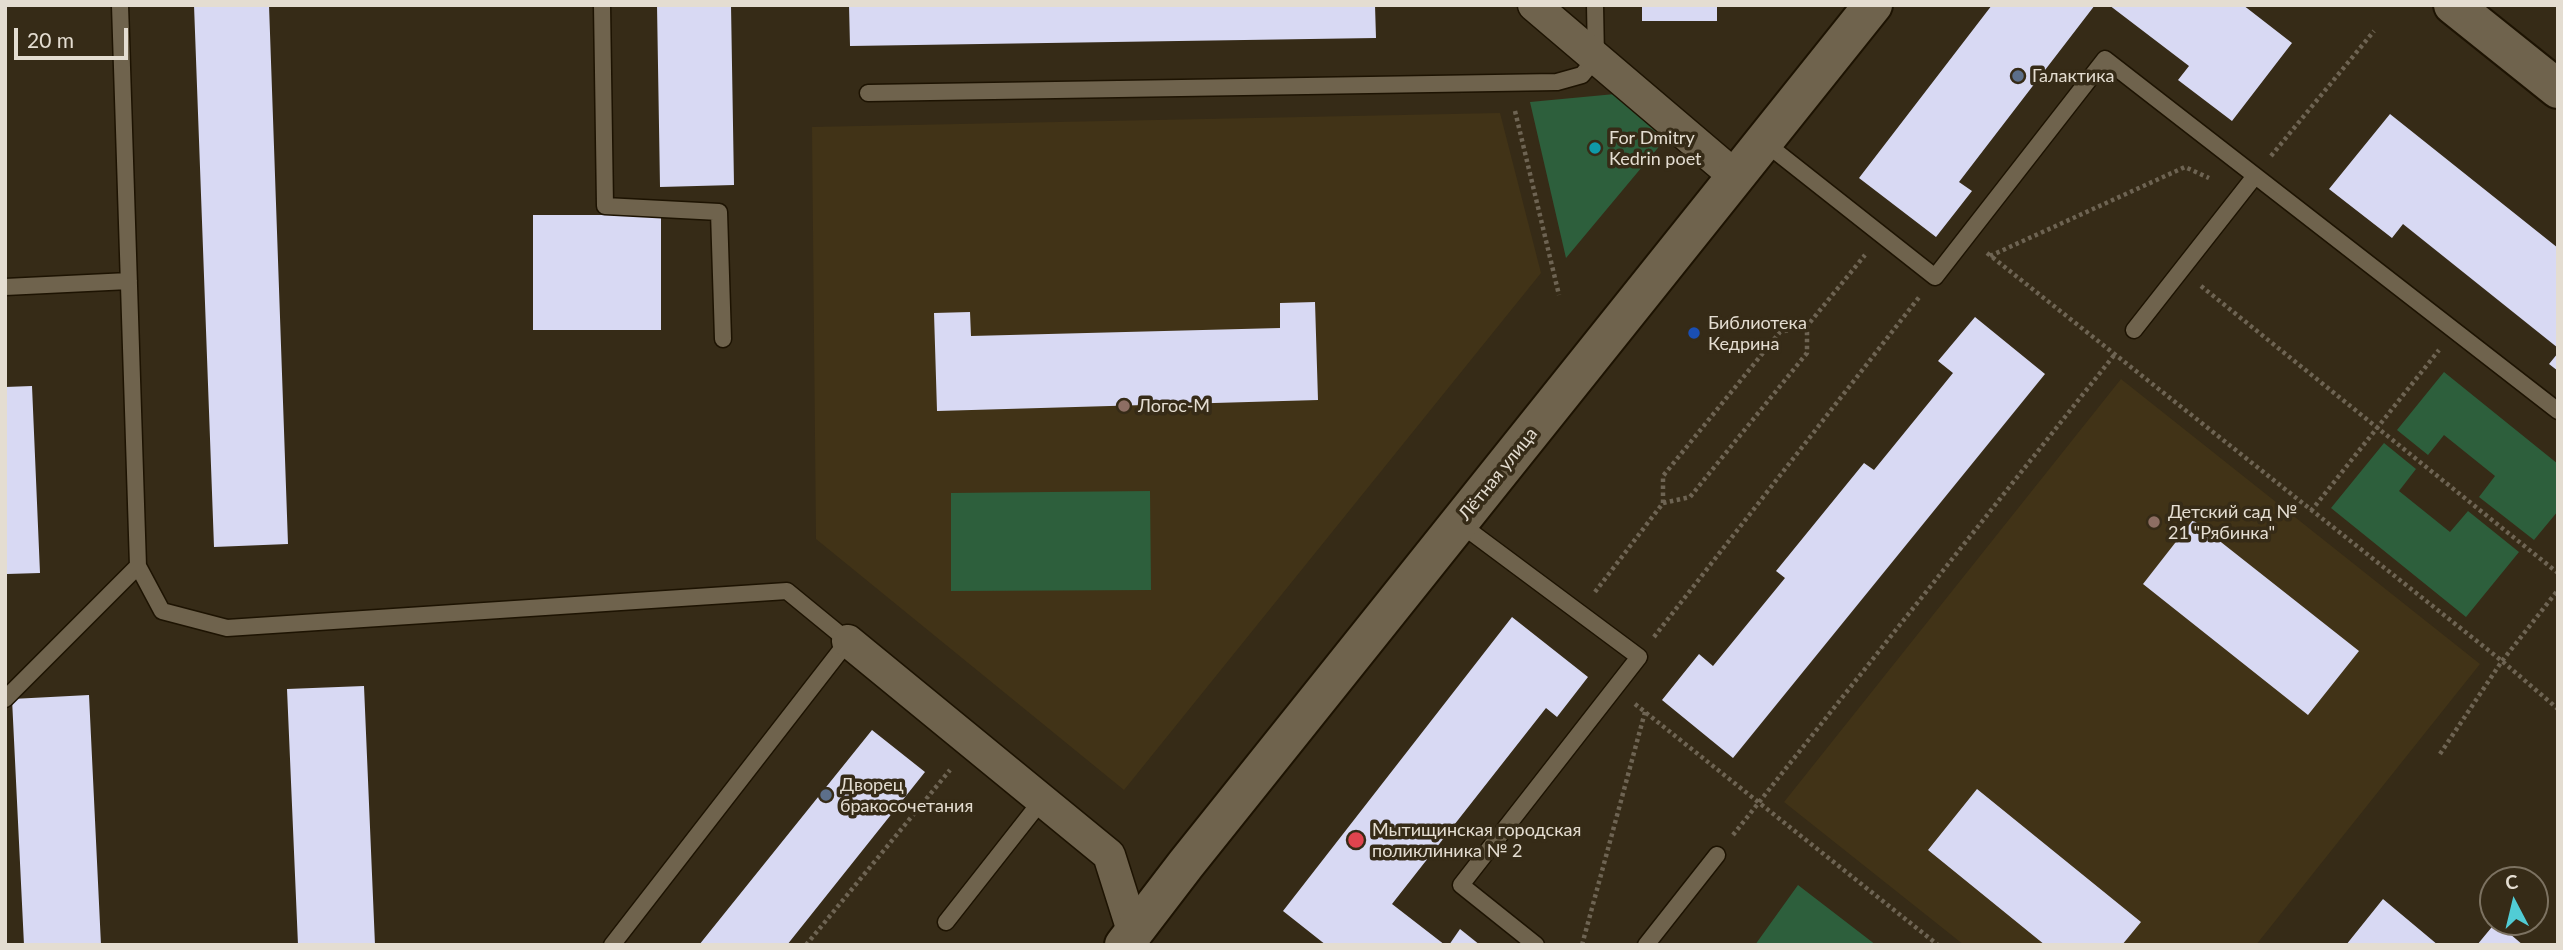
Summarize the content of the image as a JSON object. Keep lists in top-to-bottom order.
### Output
{
  "streets": {
    "street": ["Лётная улица"]
  },
  "places": [
    "Галактика",
    "For Dmitry Kedrin poet",
    "Библиотека Кедрина",
    "Логос-М",
    "Детский сад № 21 \"Рябинка\"",
    "Дворец бракосочетания",
    "Мытищинская городская поликлиника № 2"
  ],
  "scale_bar": "20 m",
  "north": "top"
}
